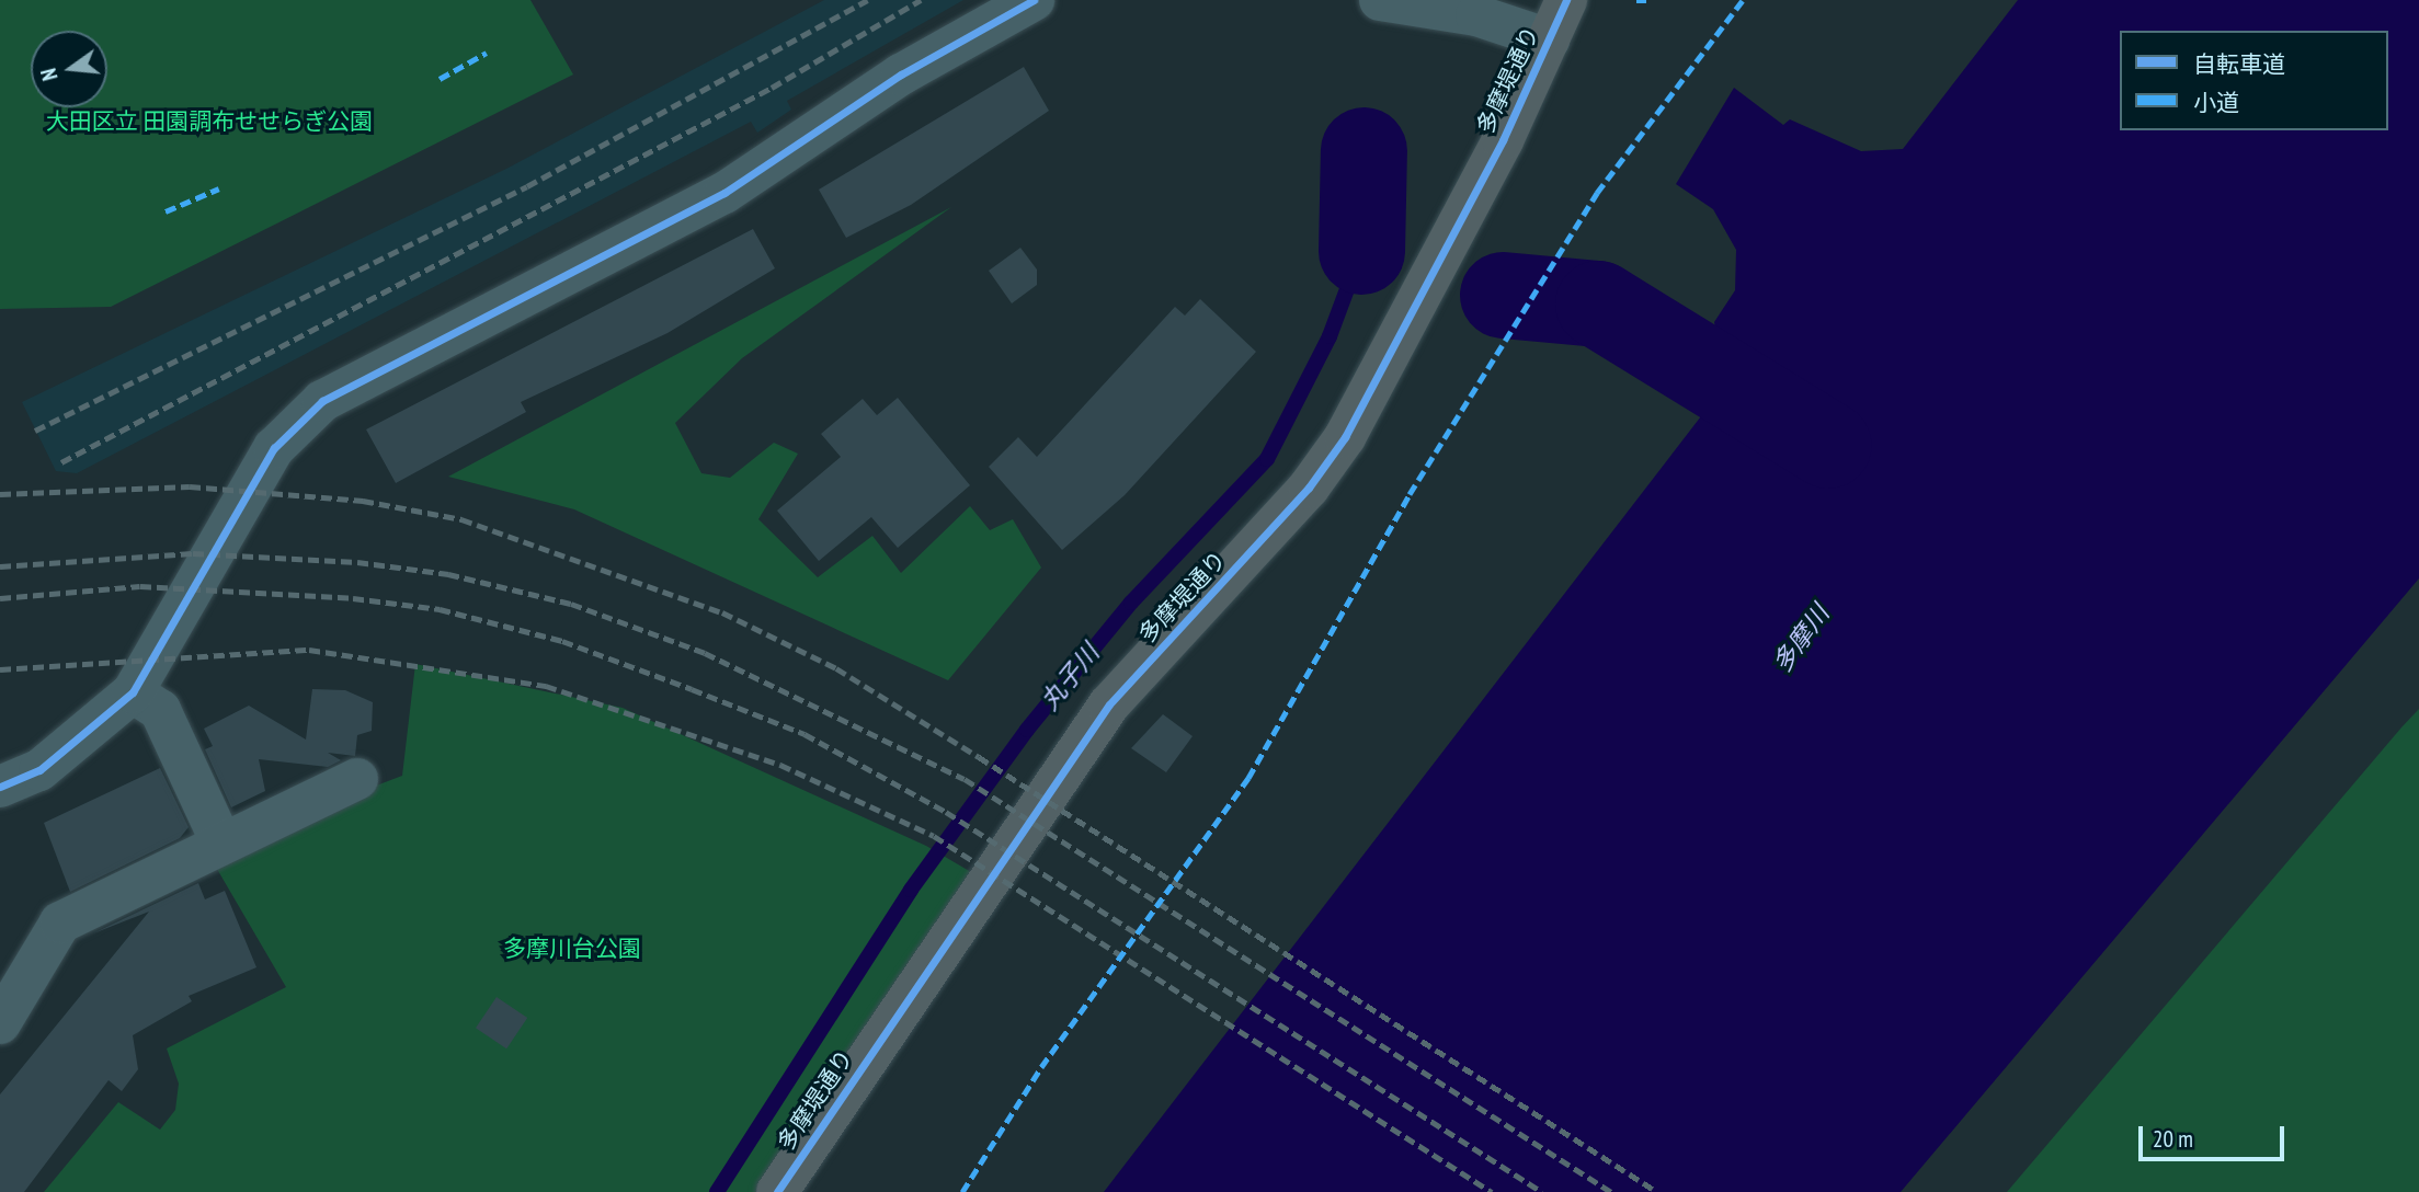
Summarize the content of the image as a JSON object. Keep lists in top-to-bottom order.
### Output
{
  "streets": {
    "main road": ["多摩堤通り"]
  },
  "water": ["多摩川", "丸子川"],
  "parks": ["大田区立 田園調布せせらぎ公園", "多摩川台公園"],
  "legend": ["自転車道", "小道"],
  "scale_bar": "20 m",
  "north": "left"
}
